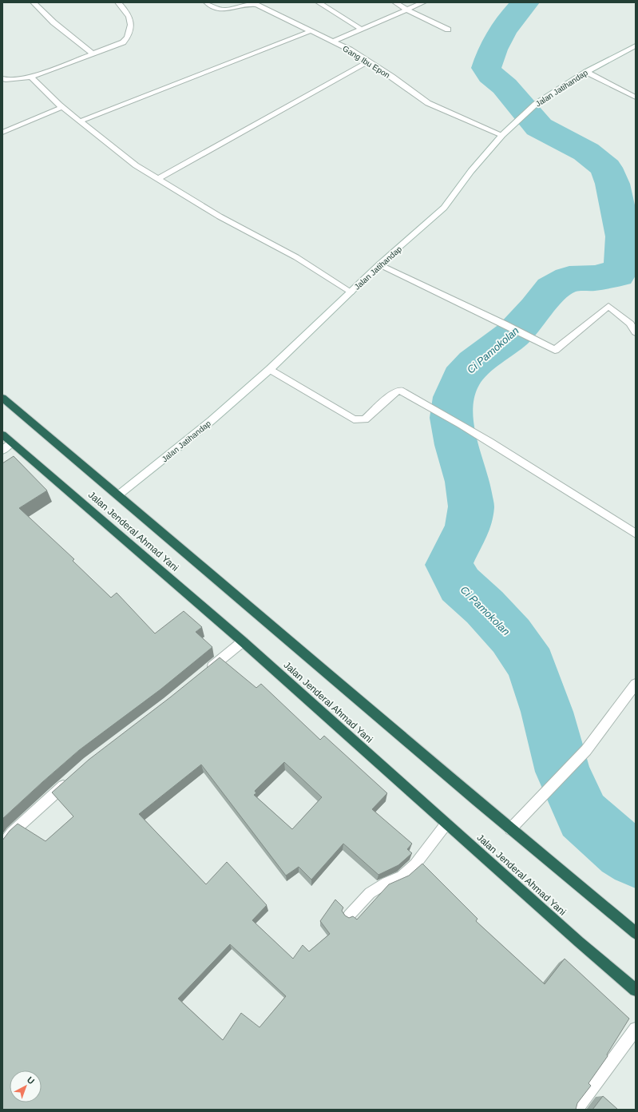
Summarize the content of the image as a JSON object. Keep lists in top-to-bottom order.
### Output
{
  "streets": {
    "highway": ["Jalan Jenderal Ahmad Yani"],
    "street": ["Gang Ibu Epon", "Jalan Jatihandap"]
  },
  "crossings": [
    ["Gang Ibu Epon", "Jalan Jatihandap"],
    ["Jalan Jatihandap", "Jalan Jenderal Ahmad Yani"]
  ],
  "water": ["Ci Pamokolan"],
  "north": "top right"
}
